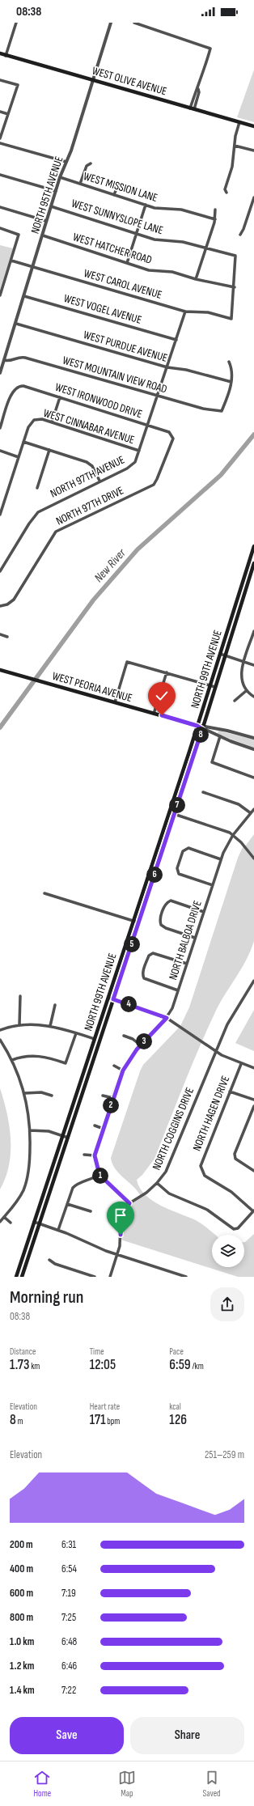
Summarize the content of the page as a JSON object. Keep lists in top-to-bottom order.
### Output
{
  "streets": {
    "main road": ["WEST OLIVE AVENUE", "NORTH 99TH AVENUE", "WEST PEORIA AVENUE"],
    "street": [
      "WEST MISSION LANE",
      "NORTH 95TH AVENUE",
      "WEST SUNNYSLOPE LANE",
      "WEST HATCHER ROAD",
      "WEST CAROL AVENUE",
      "WEST VOGEL AVENUE",
      "WEST PURDUE AVENUE",
      "WEST MOUNTAIN VIEW ROAD",
      "WEST IRONWOOD DRIVE",
      "WEST CINNABAR AVENUE",
      "NORTH 97TH AVENUE",
      "NORTH 97TH DRIVE",
      "NORTH BALBOA DRIVE",
      "NORTH HAGEN DRIVE",
      "NORTH COGGINS DRIVE"
    ]
  },
  "crossings": [
    ["WEST OLIVE AVENUE", "NORTH 95TH AVENUE"],
    ["WEST MISSION LANE", "NORTH 95TH AVENUE"],
    ["NORTH 95TH AVENUE", "WEST SUNNYSLOPE LANE"],
    ["NORTH 95TH AVENUE", "WEST HATCHER ROAD"],
    ["NORTH 95TH AVENUE", "WEST CAROL AVENUE"],
    ["NORTH 95TH AVENUE", "WEST VOGEL AVENUE"],
    ["NORTH 95TH AVENUE", "WEST PURDUE AVENUE"],
    ["NORTH 95TH AVENUE", "WEST MOUNTAIN VIEW ROAD"],
    ["WEST SUNNYSLOPE LANE", "WEST HATCHER ROAD"],
    ["WEST SUNNYSLOPE LANE", "WEST CAROL AVENUE"],
    ["WEST HATCHER ROAD", "WEST CAROL AVENUE"],
    ["WEST CAROL AVENUE", "NORTH 97TH AVENUE"],
    ["WEST VOGEL AVENUE", "NORTH 97TH AVENUE"],
    ["WEST PURDUE AVENUE", "WEST MOUNTAIN VIEW ROAD"],
    ["WEST PURDUE AVENUE", "NORTH 97TH AVENUE"],
    ["WEST MOUNTAIN VIEW ROAD", "NORTH 97TH AVENUE"],
    ["WEST IRONWOOD DRIVE", "NORTH 97TH AVENUE"],
    ["WEST IRONWOOD DRIVE", "NORTH 97TH DRIVE"],
    ["WEST CINNABAR AVENUE", "NORTH 97TH AVENUE"],
    ["NORTH 99TH AVENUE", "WEST PEORIA AVENUE"]
  ],
  "water": ["New River"],
  "page": {
    "status": "08:38",
    "pins": [
      "8",
      "7",
      "6",
      "5",
      "4",
      "3",
      "2",
      "1"
    ],
    "heading": ["Morning run", "08:38"],
    "stats": [
      ["Distance", "1.73 km"],
      ["Time", "12:05"],
      ["Pace", "6:59 /km"],
      ["Elevation", "8 m"],
      ["Heart rate", "171 bpm"],
      ["kcal", "126"]
    ],
    "chart": ["Elevation", "251–259 m"],
    "list": [
      {
        "name": "200 m",
        "note": "6:31"
      },
      {
        "name": "400 m",
        "note": "6:54"
      },
      {
        "name": "600 m",
        "note": "7:19"
      },
      {
        "name": "800 m",
        "note": "7:25"
      },
      {
        "name": "1.0 km",
        "note": "6:48"
      },
      {
        "name": "1.2 km",
        "note": "6:46"
      },
      {
        "name": "1.4 km",
        "note": "7:22"
      }
    ],
    "buttons": ["Save", "Share"],
    "tabs": ["Home", "Map", "Saved"]
  }
}
